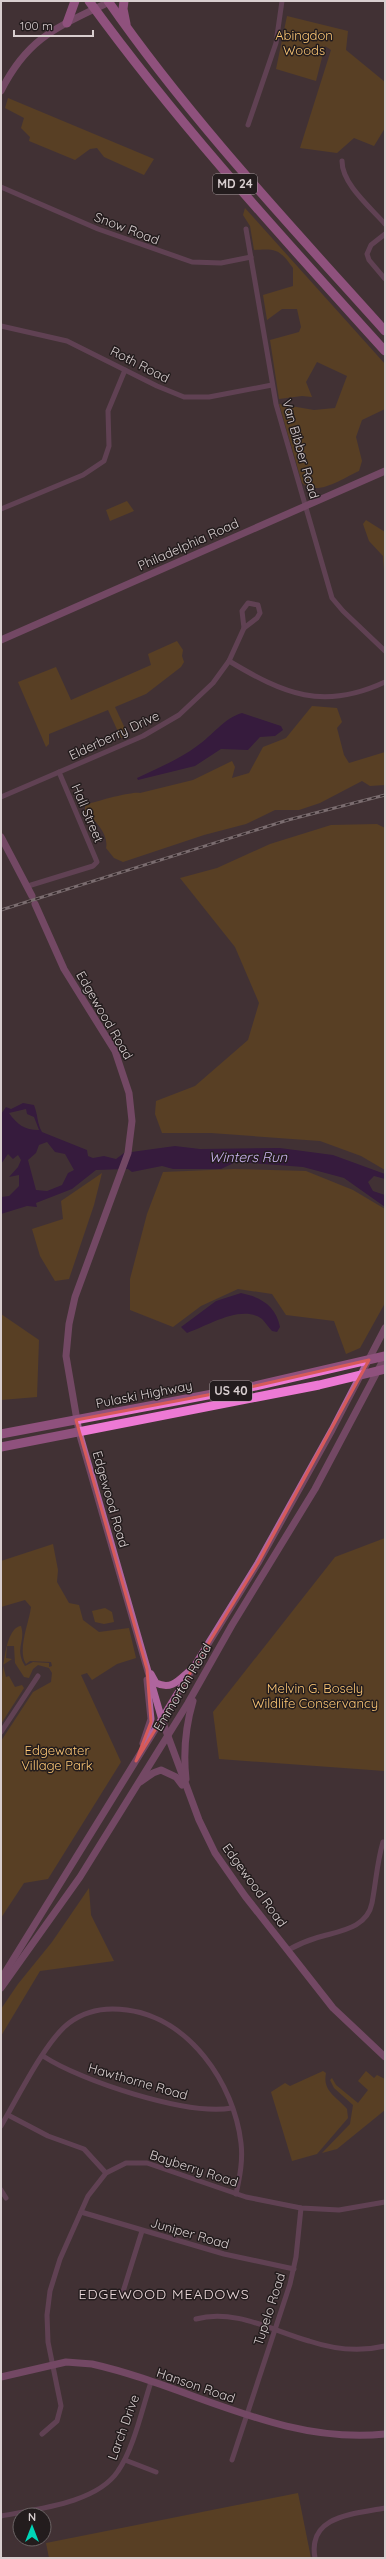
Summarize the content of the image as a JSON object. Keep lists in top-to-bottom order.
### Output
{
  "streets": {
    "highway": ["MD 24", "US 40", "Pulaski Highway"],
    "main road": [
      "Philadelphia Road",
      "Edgewood Road",
      "Emmorton Road",
      "Hanson Road"
    ],
    "street": [
      "Snow Road",
      "Roth Road",
      "Van Bibber Road",
      "Elderberry Drive",
      "Hall Street",
      "Hawthorne Road",
      "Bayberry Road",
      "Juniper Road",
      "Tupelo Road",
      "Larch Drive"
    ]
  },
  "crossings": [
    ["Snow Road", "Van Bibber Road"],
    ["Roth Road", "Van Bibber Road"],
    ["Van Bibber Road", "Philadelphia Road"],
    ["Elderberry Drive", "Hall Street"],
    ["Edgewood Road", "Pulaski Highway"],
    ["Edgewood Road", "Emmorton Road"],
    ["Pulaski Highway", "Emmorton Road"],
    ["Bayberry Road", "Juniper Road"],
    ["Bayberry Road", "Tupelo Road"],
    ["Bayberry Road", "Hanson Road"],
    ["Juniper Road", "Tupelo Road"],
    ["Tupelo Road", "Hanson Road"],
    ["Hanson Road", "Larch Drive"]
  ],
  "districts": ["EDGEWOOD MEADOWS"],
  "water": ["Winters Run"],
  "parks": ["Abingdon Woods", "Melvin G. Bosely Wildlife Conservancy", "Edgewater Village Park"],
  "scale_bar": "100 m",
  "north": "top"
}
